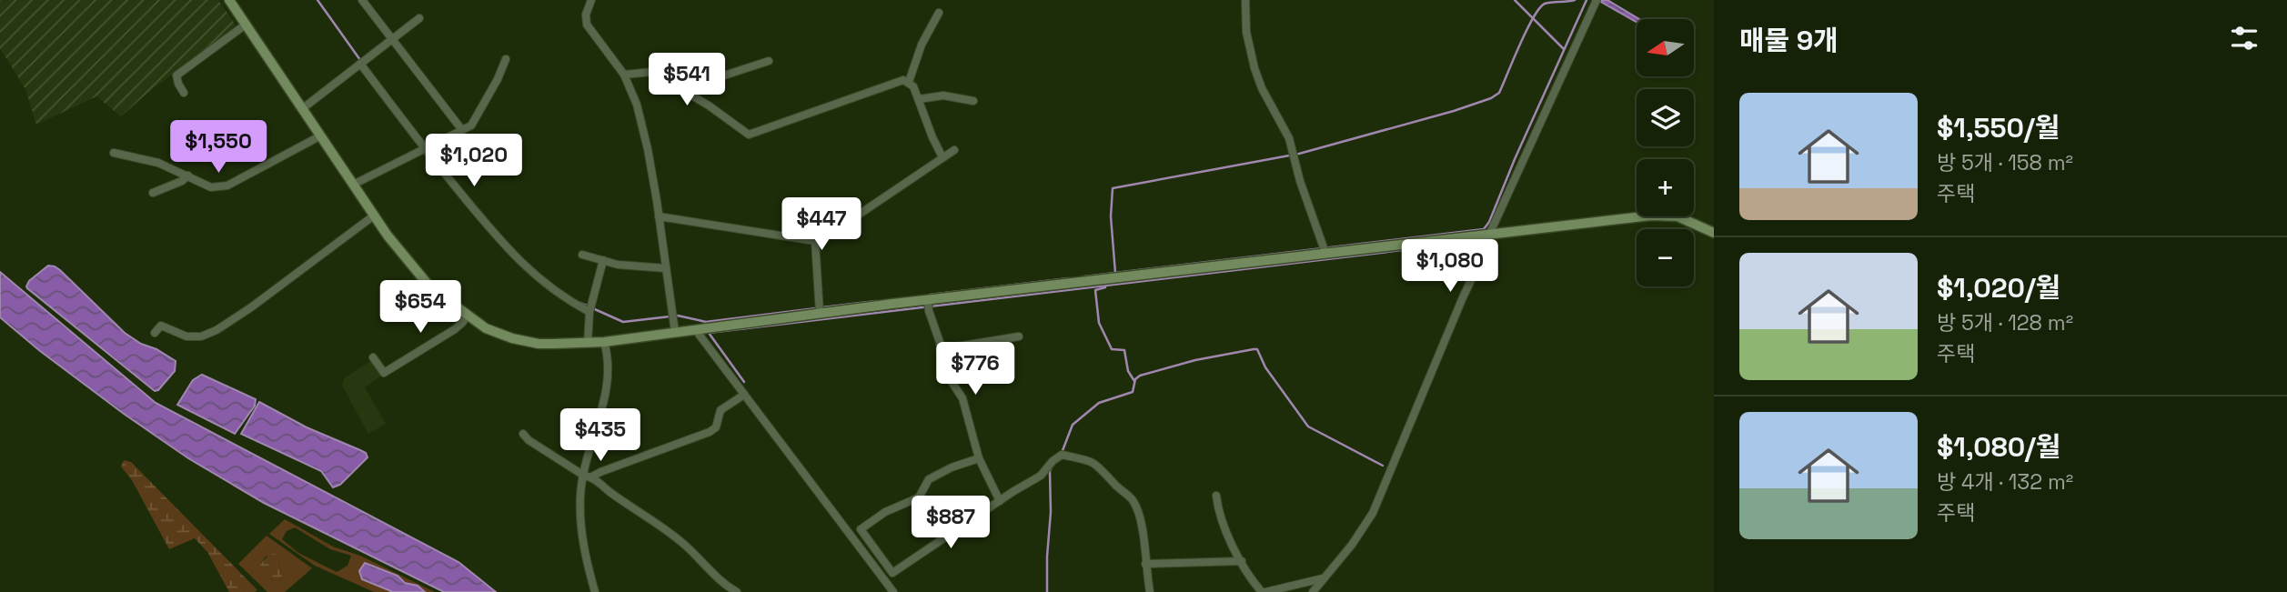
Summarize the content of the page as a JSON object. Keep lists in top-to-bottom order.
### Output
{
  "north": "left",
  "page": {
    "heading": "매물 9개",
    "map_buttons": ["+", "−"],
    "price": [
      "$541",
      "$1,550",
      "$1,020",
      "$447",
      "$1,080",
      "$654",
      "$776",
      "$435",
      "$887"
    ],
    "list": [
      {
        "name": "$1,550/월",
        "note": "방 5개 · 158 m² · 주택"
      },
      {
        "name": "$1,020/월",
        "note": "방 5개 · 128 m² · 주택"
      },
      {
        "name": "$1,080/월",
        "note": "방 4개 · 132 m² · 주택"
      }
    ]
  }
}
